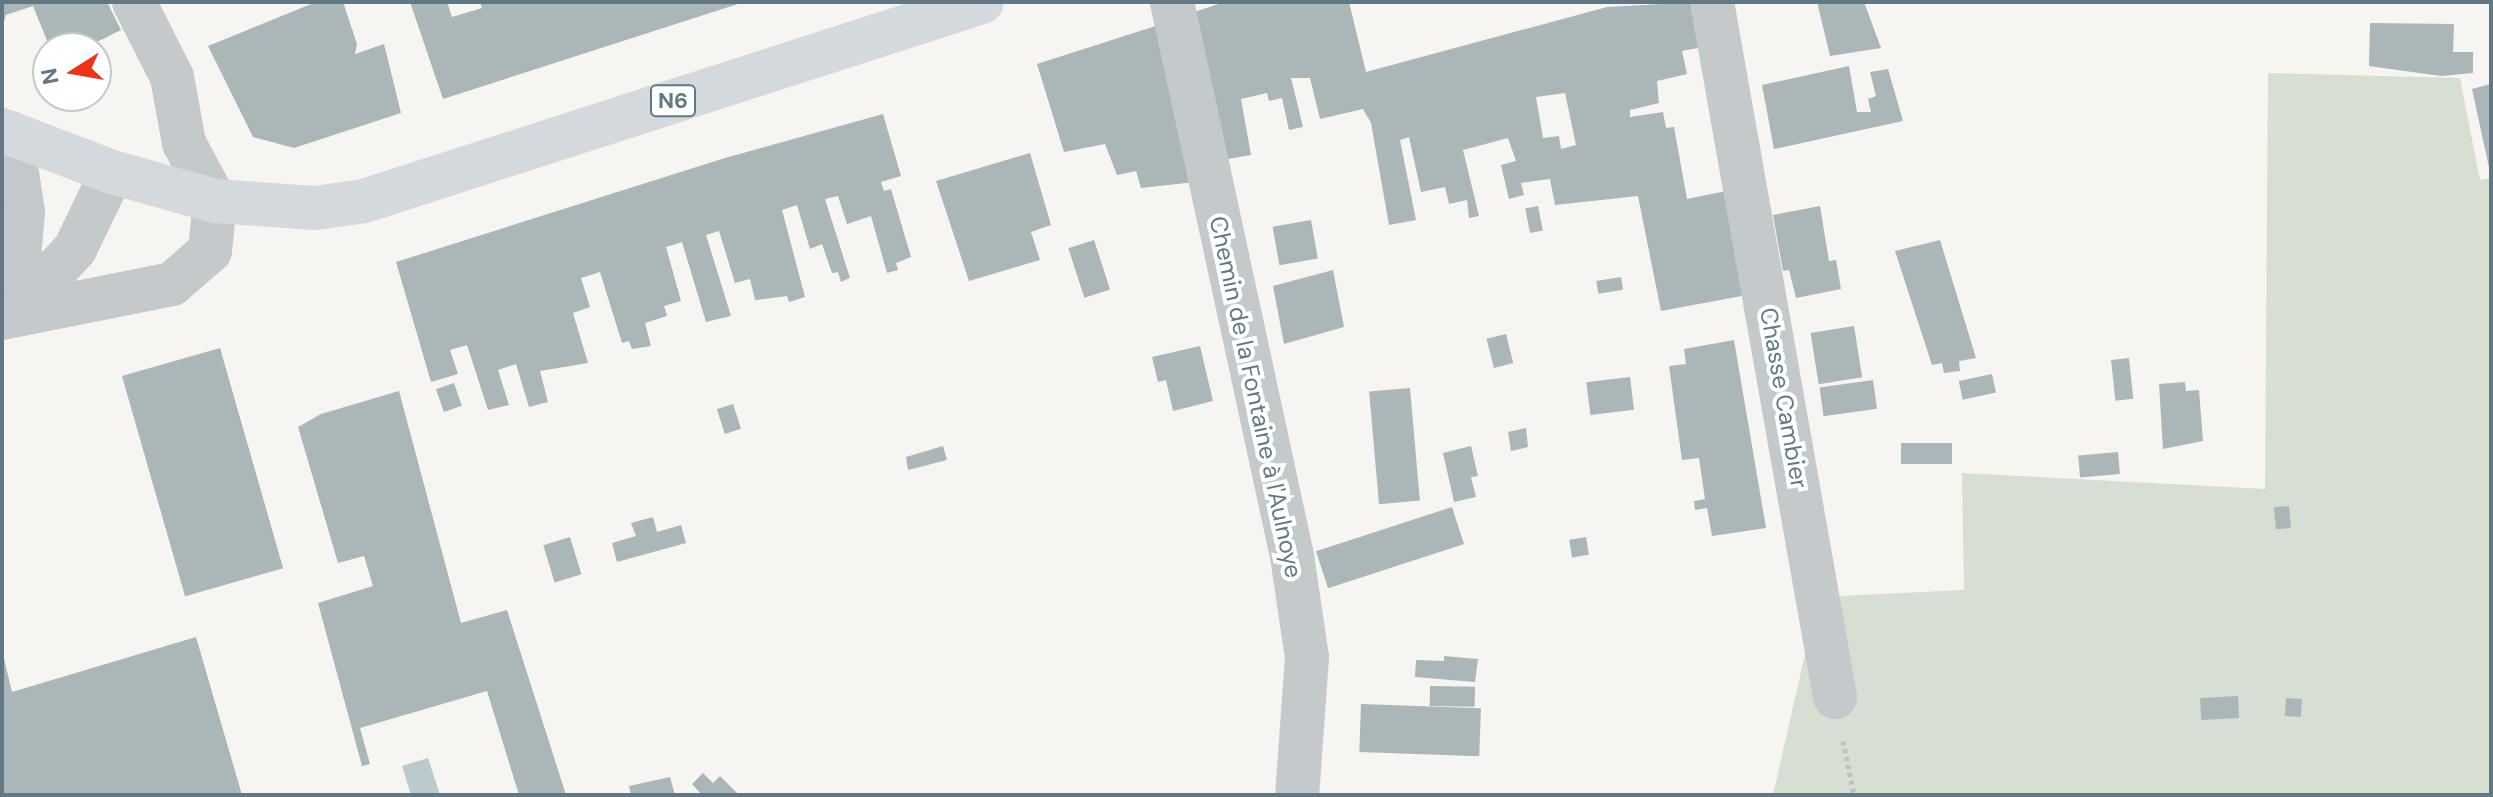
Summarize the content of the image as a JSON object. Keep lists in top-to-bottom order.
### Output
{
  "streets": {
    "main road": ["N6"],
    "street": ["Chemin de la Fontaine à l'Aulnoye", "Chasse Cambier"]
  },
  "north": "left"
}
